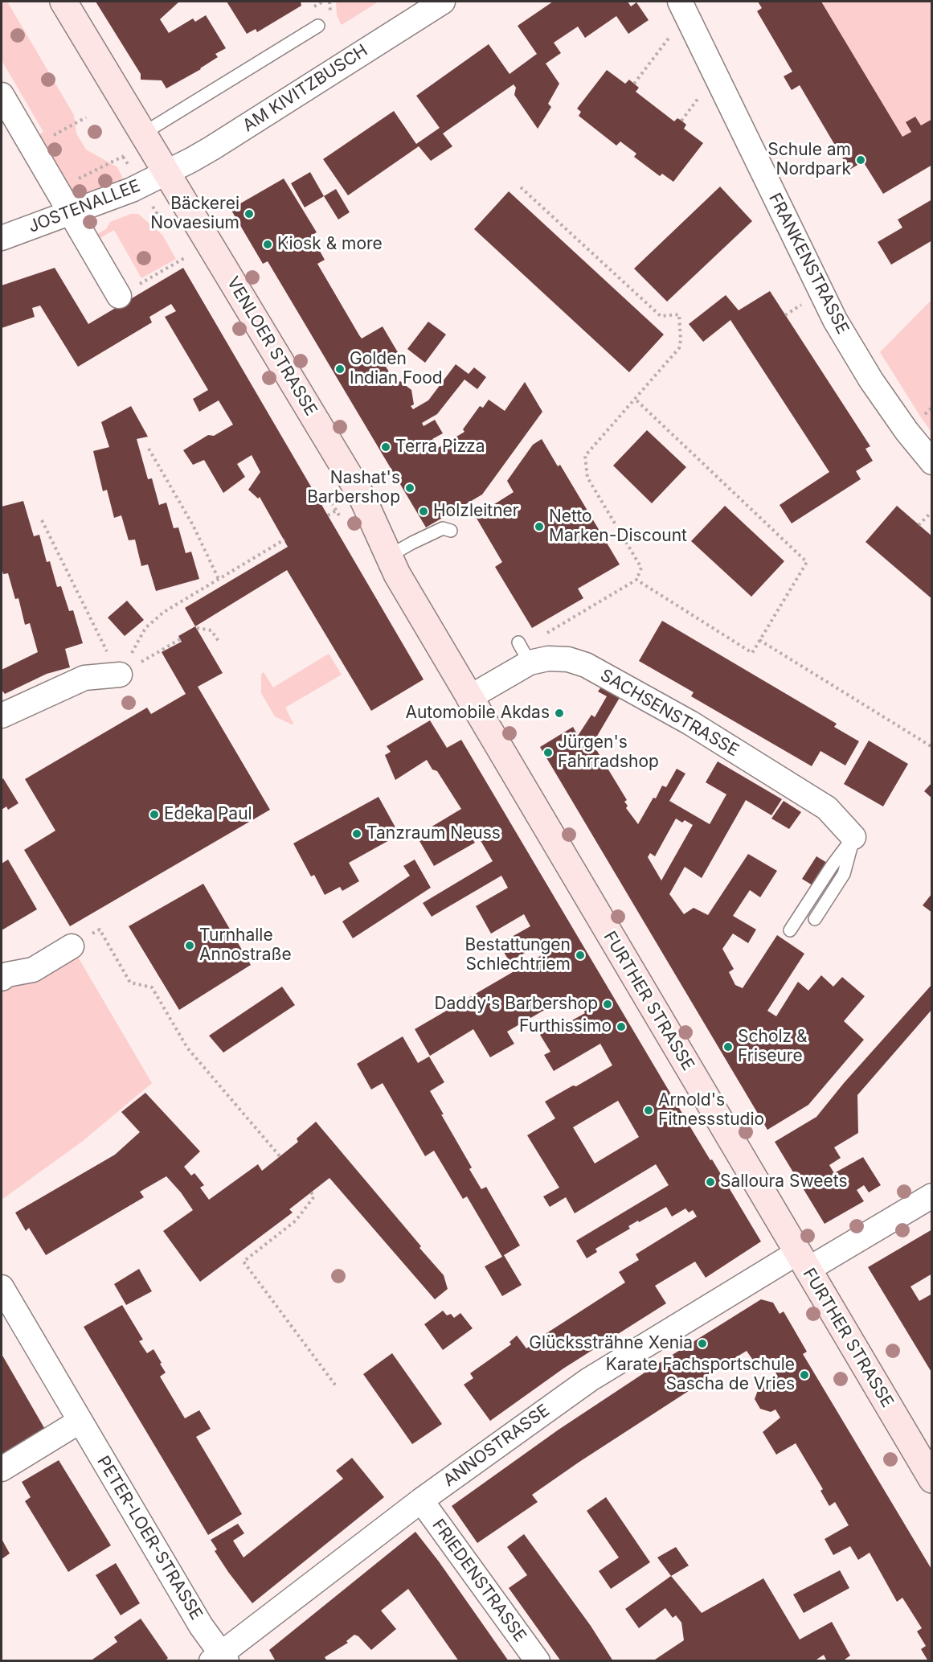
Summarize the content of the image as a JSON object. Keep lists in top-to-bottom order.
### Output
{
  "streets": {
    "main road": ["VENLOER STRASSE", "FURTHER STRASSE"],
    "street": [
      "AM KIVITZBUSCH",
      "JOSTENALLEE",
      "FRANKENSTRASSE",
      "SACHSENSTRASSE",
      "ANNOSTRASSE",
      "PETER-LOER-STRASSE",
      "FRIEDENSTRASSE"
    ]
  },
  "crossings": [
    ["AM KIVITZBUSCH", "JOSTENALLEE"],
    ["AM KIVITZBUSCH", "VENLOER STRASSE"],
    ["JOSTENALLEE", "VENLOER STRASSE"],
    ["VENLOER STRASSE", "SACHSENSTRASSE"],
    ["VENLOER STRASSE", "FURTHER STRASSE"],
    ["SACHSENSTRASSE", "FURTHER STRASSE"],
    ["FURTHER STRASSE", "ANNOSTRASSE"],
    ["ANNOSTRASSE", "PETER-LOER-STRASSE"],
    ["ANNOSTRASSE", "FRIEDENSTRASSE"]
  ],
  "places": [
    "Schule am Nordpark",
    "Bäckerei Novaesium",
    "Kiosk & more",
    "Golden Indian Food",
    "Terra Pizza",
    "Nashat's Barbershop",
    "Holzleitner",
    "Netto Marken-Discount",
    "Automobile Akdas",
    "Jürgen's Fahrradshop",
    "Edeka Paul",
    "Tanzraum Neuss",
    "Turnhalle Annostraße",
    "Bestattungen Schlechtriem",
    "Daddy's Barbershop",
    "Furthissimo",
    "Scholz & Friseure",
    "Arnold's Fitnessstudio",
    "Salloura Sweets",
    "Glückssträhne Xenia",
    "Karate Fachsportschule Sascha de Vries"
  ]
}
